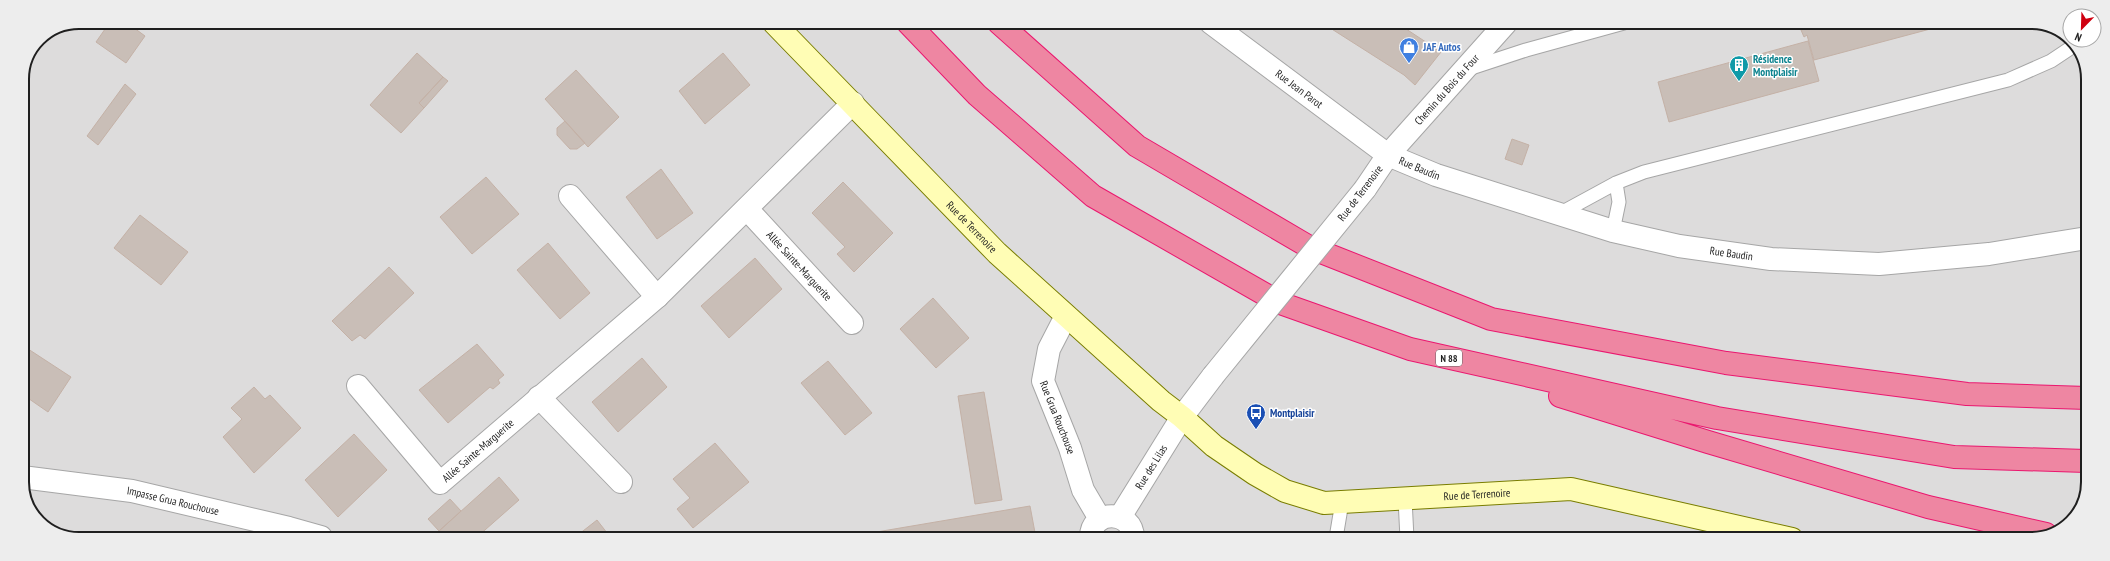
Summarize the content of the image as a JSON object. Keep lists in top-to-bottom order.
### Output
{
  "streets": {
    "highway": ["N 88"],
    "street": [
      "Rue Jean Parot",
      "Chemin du Bois du Four",
      "Rue Baudin",
      "Rue de Terrenoire",
      "Allée Sainte-Marguerite",
      "Rue Grua Rouchouse",
      "Rue des Lilas",
      "Impasse Grua Rouchouse"
    ]
  },
  "crossings": [
    ["Rue Jean Parot", "Chemin du Bois du Four"],
    ["Rue Jean Parot", "Rue Baudin"],
    ["Rue Jean Parot", "Rue de Terrenoire"],
    ["Chemin du Bois du Four", "Rue Baudin"],
    ["Chemin du Bois du Four", "Rue de Terrenoire"],
    ["Rue Baudin", "Rue de Terrenoire"],
    ["Rue de Terrenoire", "Allée Sainte-Marguerite"],
    ["Rue de Terrenoire", "Rue Grua Rouchouse"],
    ["Rue de Terrenoire", "Rue des Lilas"],
    ["Rue Grua Rouchouse", "Rue des Lilas"]
  ],
  "places": {
    "shop": ["JAF Autos"],
    "building": ["Résidence Montplaisir"],
    "bus stop": ["Montplaisir"]
  },
  "north": "bottom left"
}
